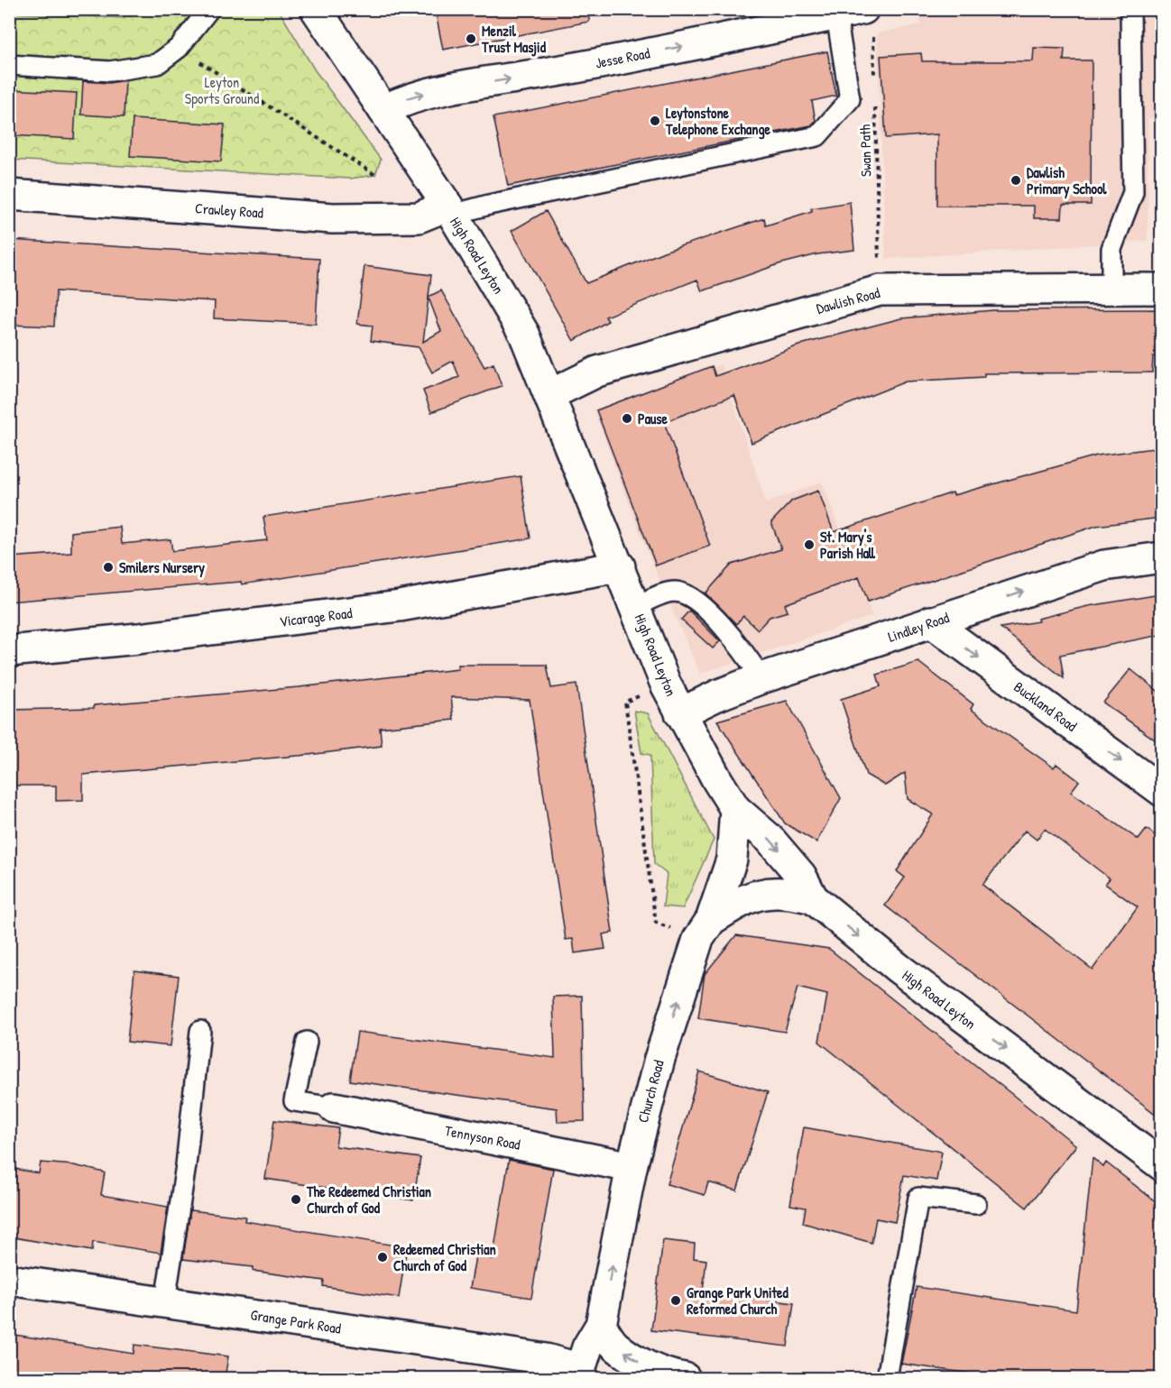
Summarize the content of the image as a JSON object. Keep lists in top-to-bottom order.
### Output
{
  "streets": {
    "street": [
      "Jesse Road",
      "Crawley Road",
      "High Road Leyton",
      "Dawlish Road",
      "Vicarage Road",
      "Lindley Road",
      "Buckland Road",
      "Church Road",
      "Tennyson Road",
      "Grange Park Road"
    ],
    "path": ["Swan Path"]
  },
  "crossings": [
    ["Jesse Road", "High Road Leyton"],
    ["Swan Path", "Dawlish Road"],
    ["Crawley Road", "High Road Leyton"],
    ["High Road Leyton", "Dawlish Road"],
    ["High Road Leyton", "Vicarage Road"],
    ["High Road Leyton", "Lindley Road"],
    ["High Road Leyton", "Church Road"],
    ["Lindley Road", "Buckland Road"],
    ["Church Road", "Tennyson Road"],
    ["Church Road", "Grange Park Road"]
  ],
  "one_way": [
    "Jesse Road",
    "High Road Leyton",
    "Lindley Road",
    "Buckland Road",
    "Church Road"
  ],
  "parks": ["Leyton Sports Ground"],
  "places": [
    "Menzil Trust Masjid",
    "Leytonstone Telephone Exchange",
    "Dawlish Primary School",
    "Pause",
    "St. Mary's Parish Hall",
    "Smilers Nursery",
    "The Redeemed Christian Church of God",
    "Redeemed Christian Church of God",
    "Grange Park United Reformed Church"
  ]
}
